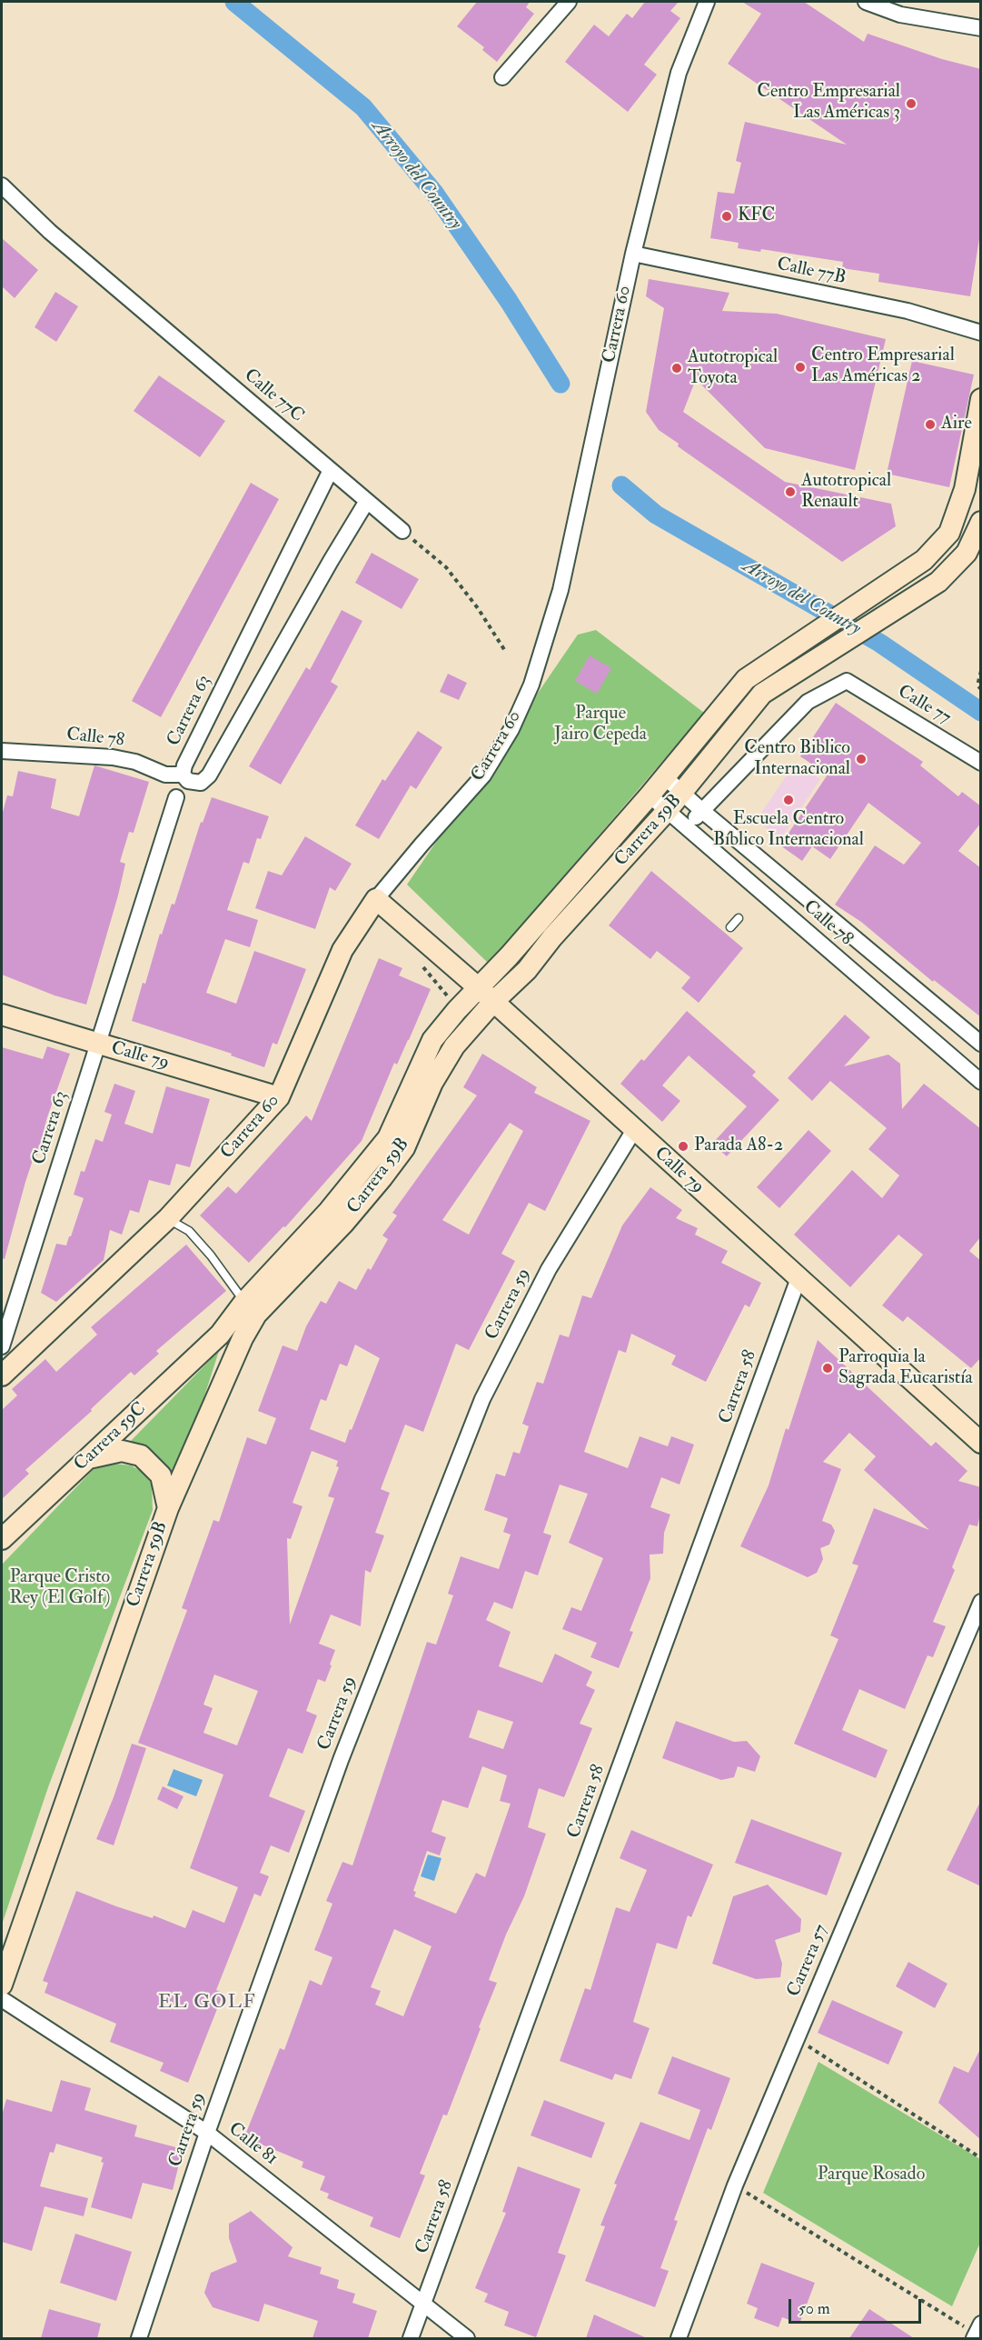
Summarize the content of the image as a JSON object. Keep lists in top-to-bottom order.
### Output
{
  "streets": {
    "street": [
      "Calle 77B",
      "Carrera 60",
      "Calle 77C",
      "Calle 77",
      "Carrera 63",
      "Calle 78",
      "Carrera 59B",
      "Calle 79",
      "Carrera 59",
      "Carrera 58",
      "Carrera 59C",
      "Carrera 57",
      "Calle 81"
    ]
  },
  "crossings": [
    ["Calle 77B", "Carrera 60"],
    ["Carrera 60", "Calle 79"],
    ["Calle 77C", "Carrera 63"],
    ["Calle 77", "Calle 78"],
    ["Carrera 63", "Calle 78"],
    ["Carrera 63", "Calle 79"],
    ["Calle 78", "Carrera 59B"],
    ["Carrera 59B", "Calle 79"],
    ["Carrera 59B", "Carrera 59C"],
    ["Calle 79", "Carrera 59"],
    ["Calle 79", "Carrera 58"],
    ["Carrera 59", "Calle 81"],
    ["Carrera 58", "Calle 81"]
  ],
  "districts": ["EL GOLF"],
  "water": ["Arroyo del Country"],
  "parks": ["Parque Jairo Cepeda", "Parque Cristo Rey (El Golf)", "Parque Rosado"],
  "places": [
    "Centro Empresarial Las Américas 3",
    "KFC",
    "Centro Empresarial Las Américas 2",
    "Autotropical Toyota",
    "Aire",
    "Autotropical Renault",
    "Centro Biblico Internacional",
    "Escuela Centro Bíblico Internacional",
    "Parada A8-2",
    "Parroquia la Sagrada Eucaristía"
  ],
  "scale_bar": "50 m"
}
